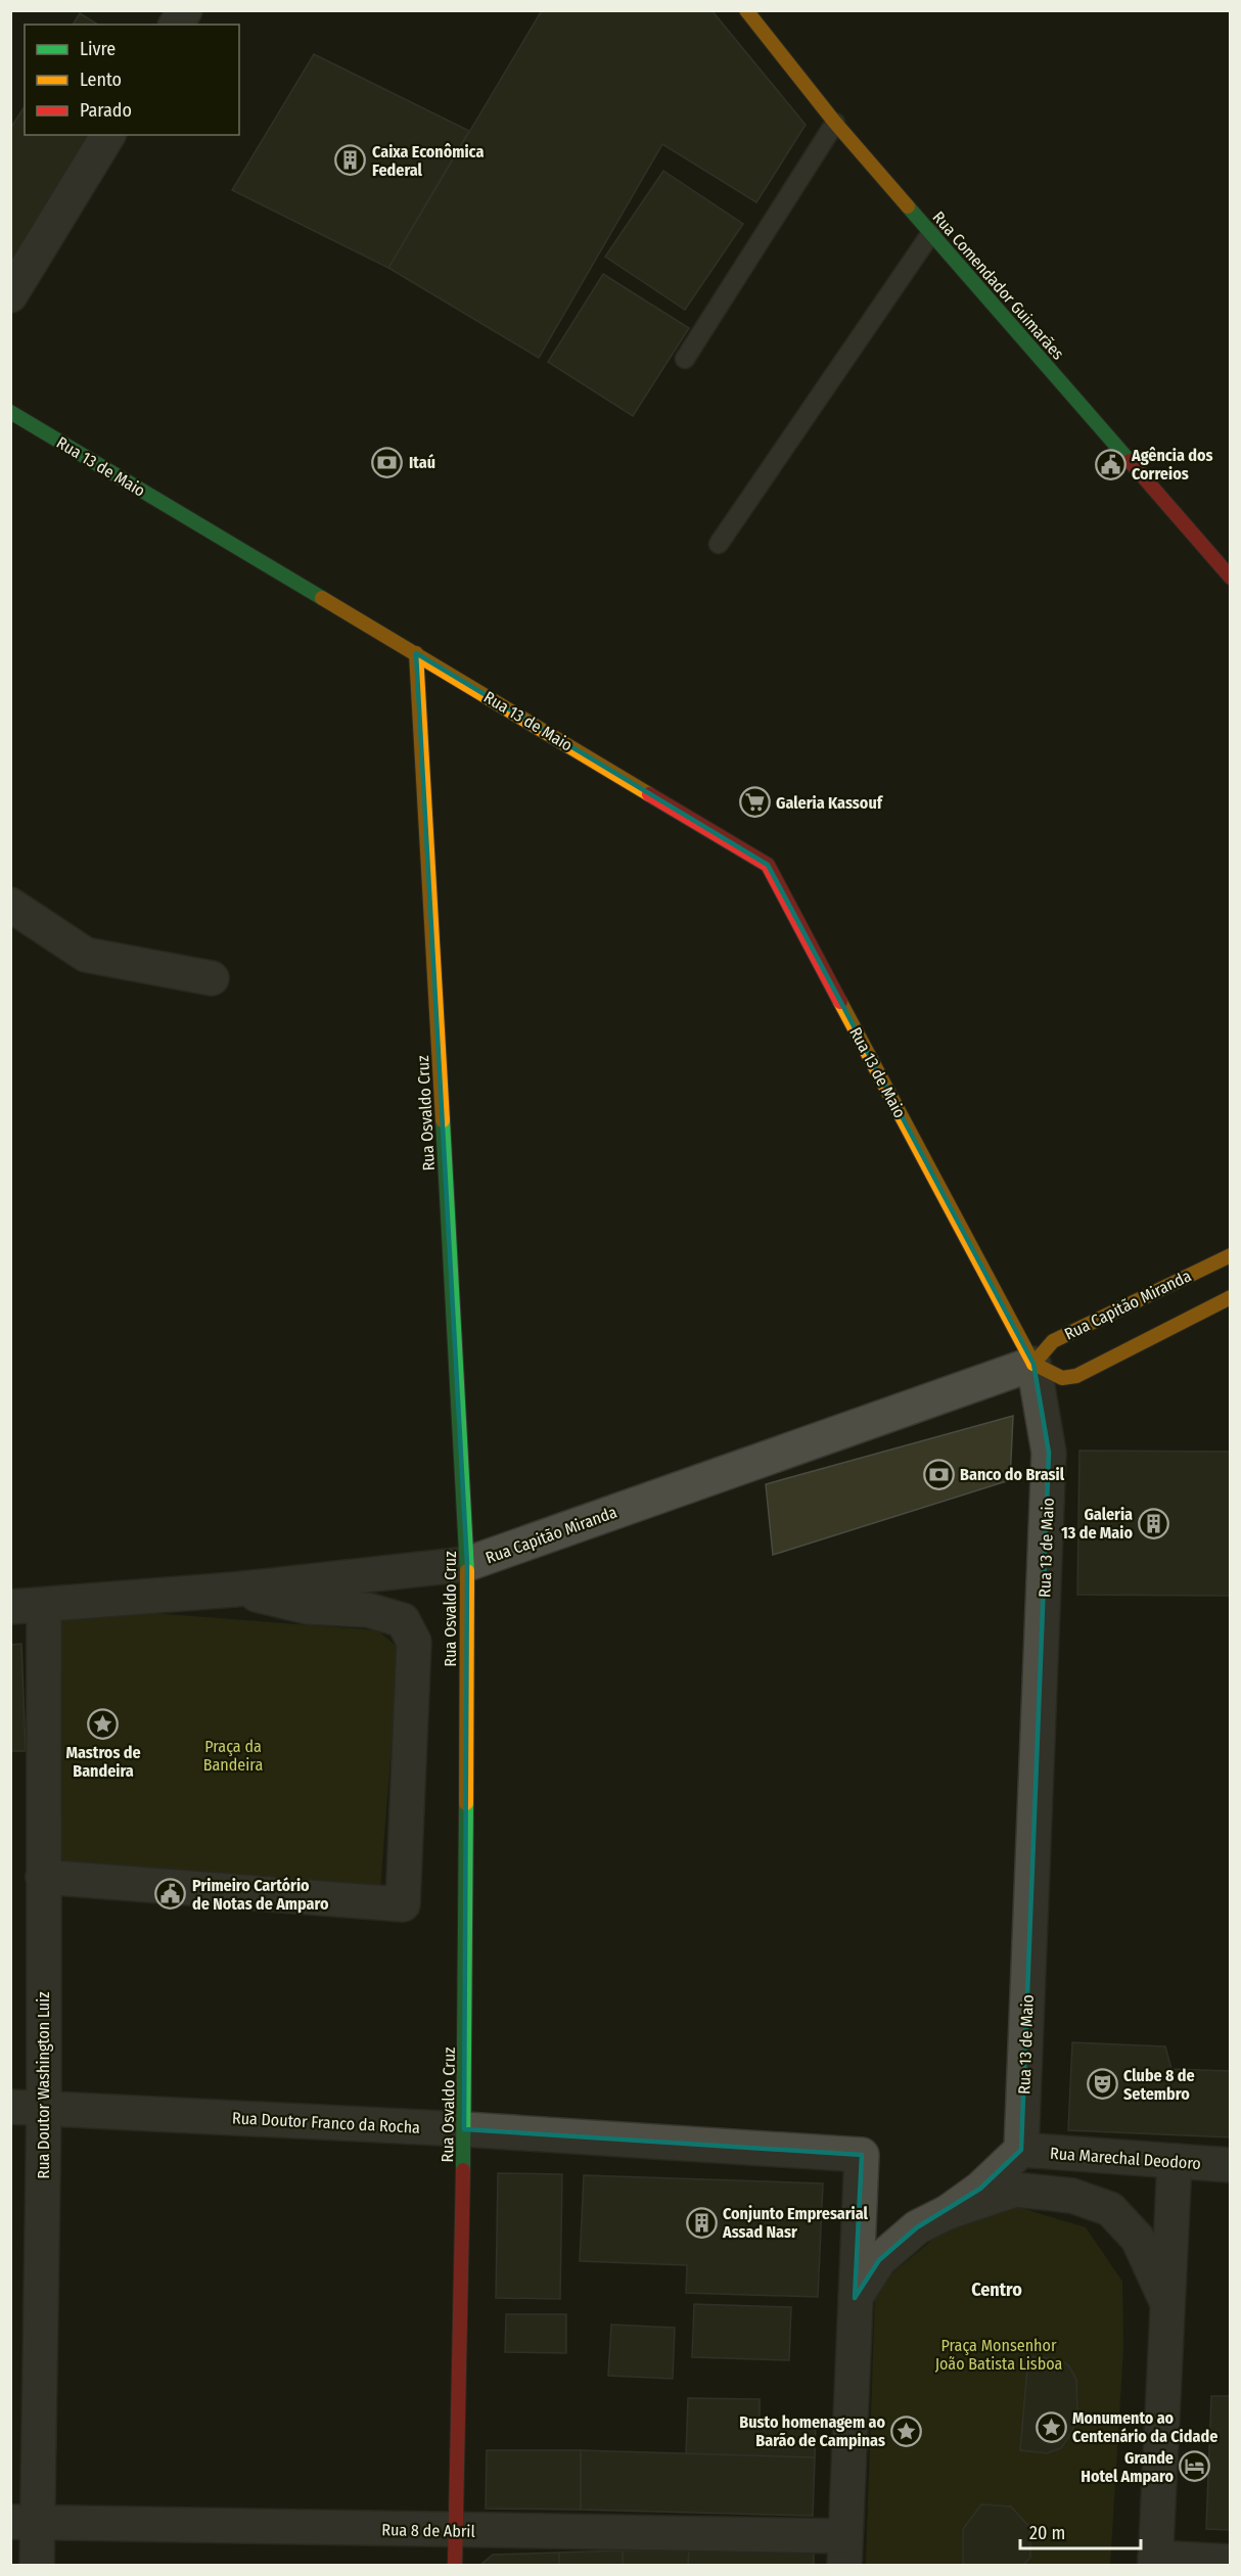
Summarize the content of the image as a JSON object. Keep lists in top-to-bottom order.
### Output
{
  "streets": {
    "street": [
      "Rua Comendador Guimarães",
      "Rua 13 de Maio",
      "Rua Osvaldo Cruz",
      "Rua Capitão Miranda",
      "Rua Doutor Washington Luiz",
      "Rua Doutor Franco da Rocha",
      "Rua Marechal Deodoro",
      "Rua 8 de Abril"
    ]
  },
  "crossings": [
    ["Rua 13 de Maio", "Rua Osvaldo Cruz"],
    ["Rua 13 de Maio", "Rua Capitão Miranda"],
    ["Rua 13 de Maio", "Rua Marechal Deodoro"],
    ["Rua Osvaldo Cruz", "Rua Capitão Miranda"],
    ["Rua Osvaldo Cruz", "Rua Doutor Franco da Rocha"],
    ["Rua Osvaldo Cruz", "Rua 8 de Abril"],
    ["Rua Capitão Miranda", "Rua Doutor Washington Luiz"],
    ["Rua Doutor Washington Luiz", "Rua Doutor Franco da Rocha"],
    ["Rua Doutor Washington Luiz", "Rua 8 de Abril"]
  ],
  "districts": ["Centro"],
  "parks": ["Praça da Bandeira", "Praça Monsenhor João Batista Lisboa"],
  "places": {
    "building": ["Caixa Econômica Federal", "Galeria 13 de Maio", "Conjunto Empresarial Assad Nasr"],
    "bank": ["Itaú", "Banco do Brasil"],
    "public building": ["Agência dos Correios", "Primeiro Cartório de Notas de Amparo"],
    "supermarket": ["Galeria Kassouf"],
    "place": ["Mastros de Bandeira", "Monumento ao Centenário da Cidade", "Busto homenagem ao Barão de Campinas"],
    "theatre": ["Clube 8 de Setembro"],
    "hotel": ["Grande Hotel Amparo"]
  },
  "legend": ["Livre", "Lento", "Parado"],
  "scale_bar": "20 m"
}
